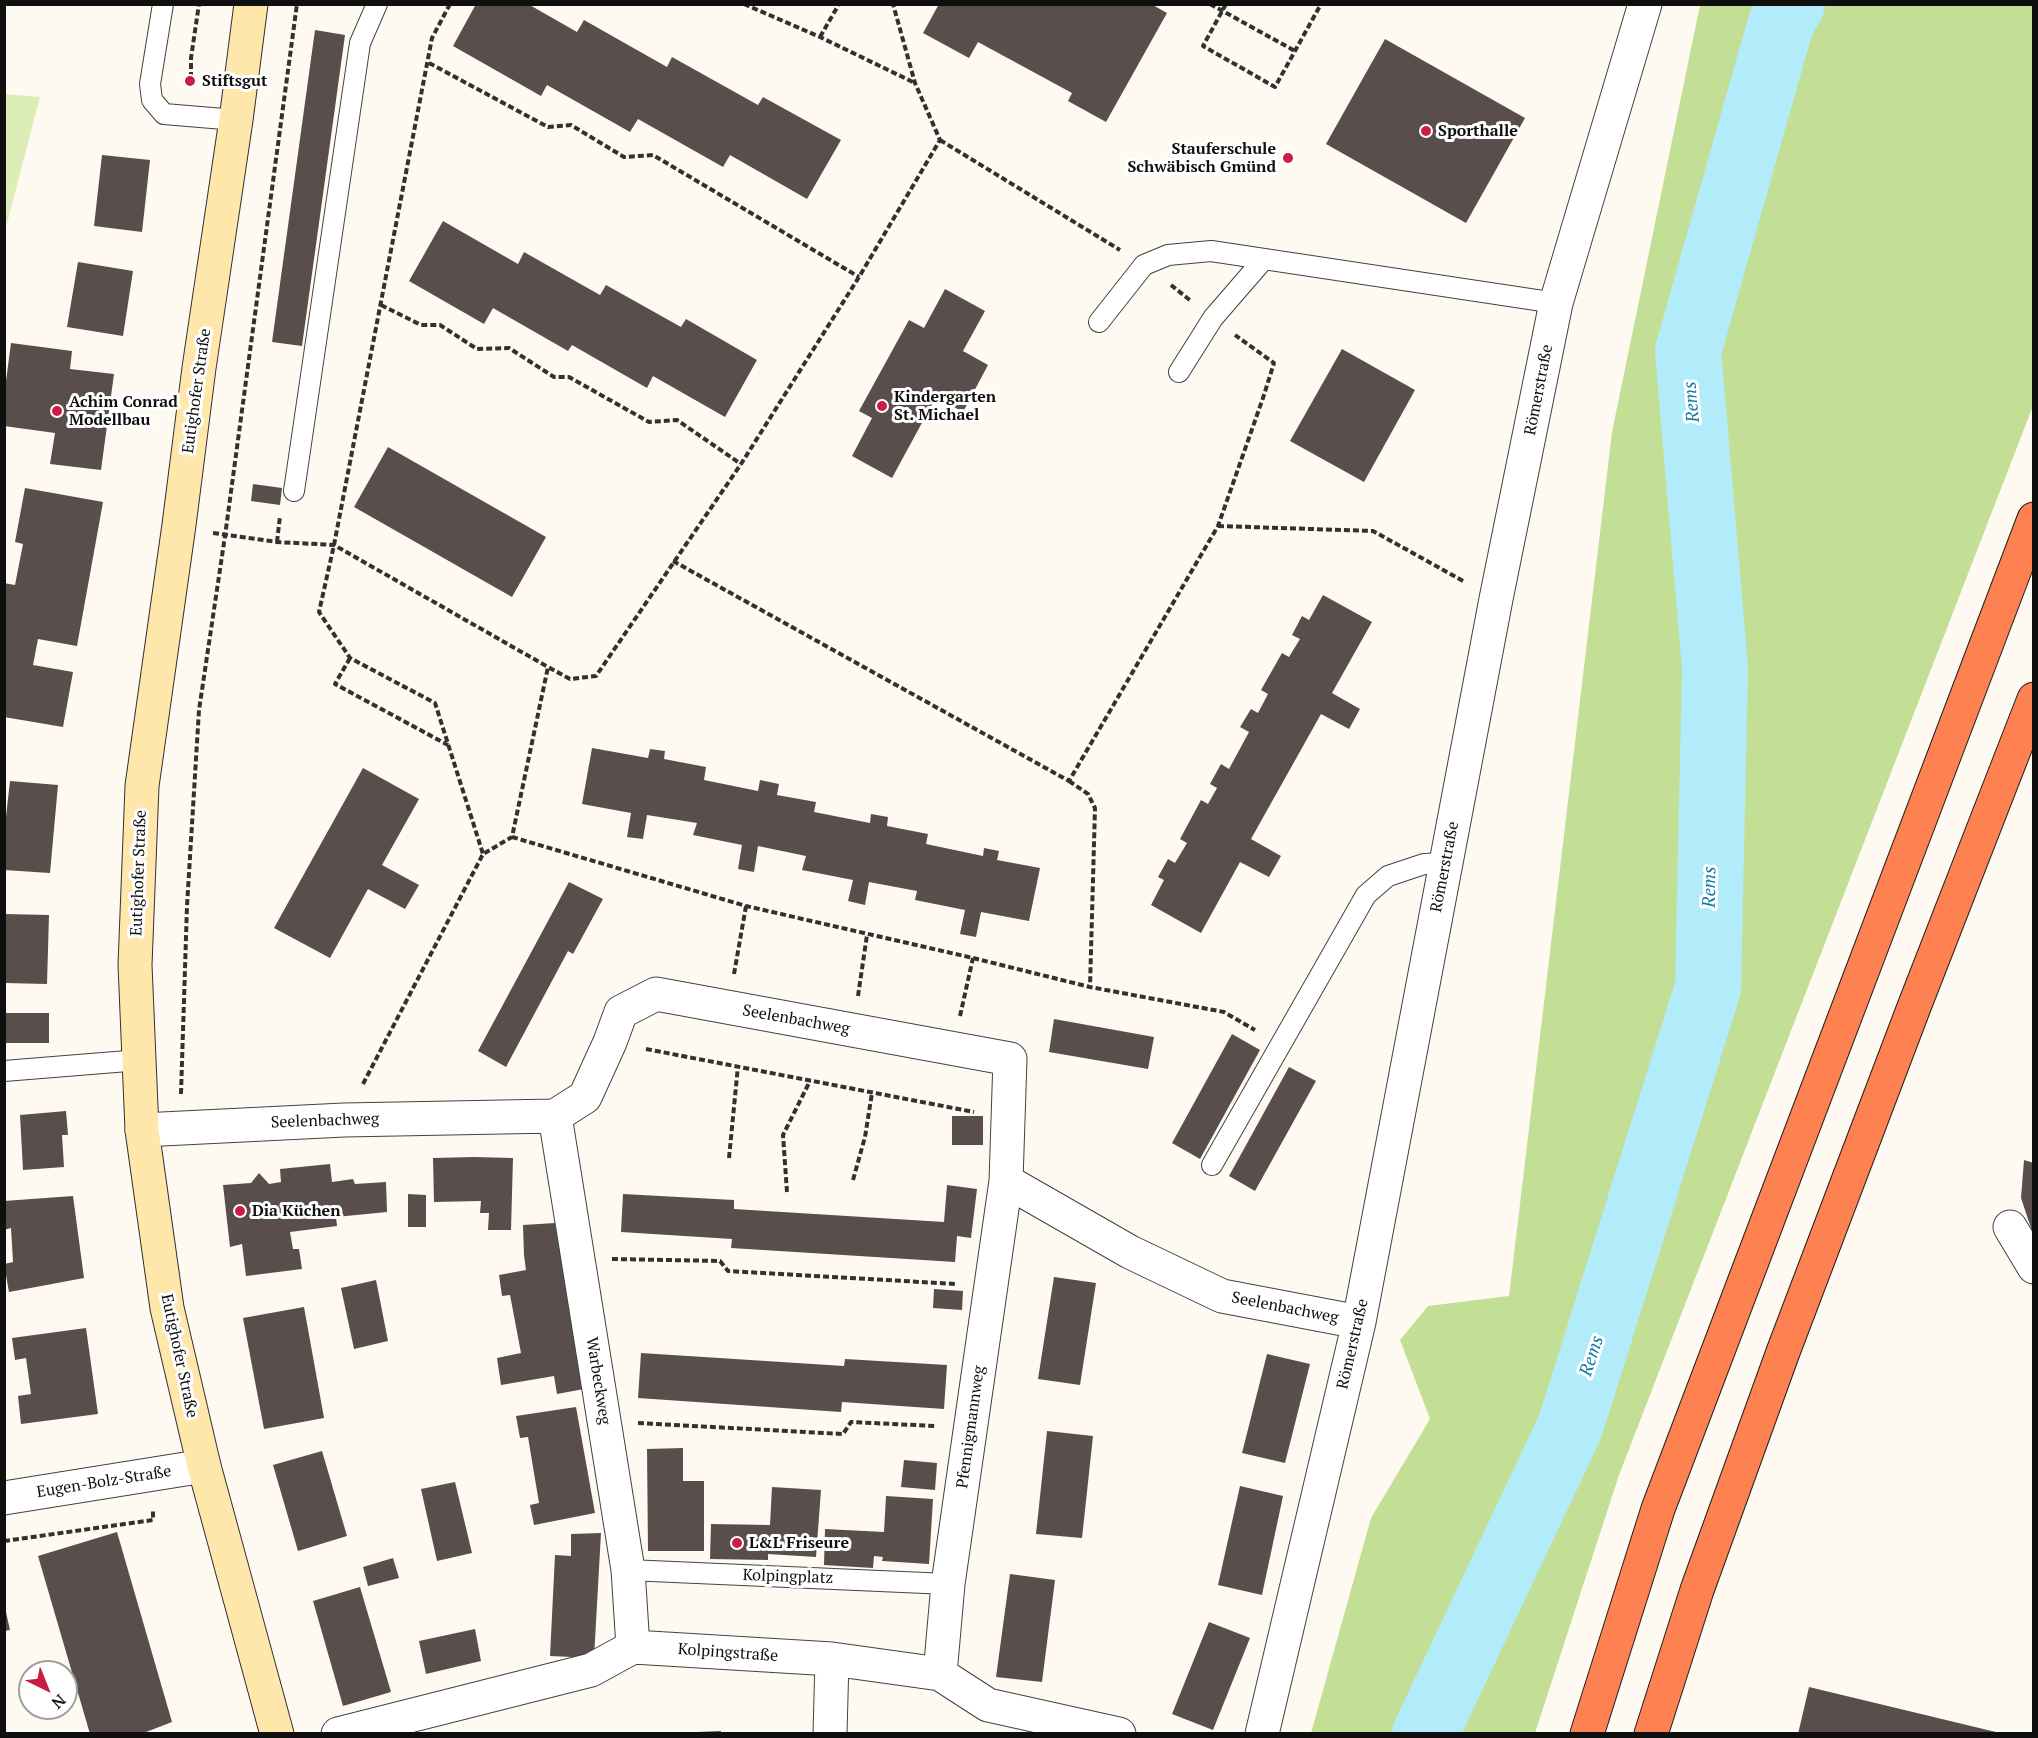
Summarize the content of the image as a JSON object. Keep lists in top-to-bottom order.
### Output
{
  "streets": {
    "street": [
      "Römerstraße",
      "Eutighofer Straße",
      "Seelenbachweg",
      "Warbeckweg",
      "Pfennigmannweg",
      "Eugen-Bolz-Straße",
      "Kolpingstraße"
    ],
    "lane": ["Kolpingplatz"]
  },
  "crossings": [
    ["Römerstraße", "Seelenbachweg"],
    ["Eutighofer Straße", "Seelenbachweg"],
    ["Eutighofer Straße", "Eugen-Bolz-Straße"],
    ["Seelenbachweg", "Warbeckweg"],
    ["Seelenbachweg", "Pfennigmannweg"],
    ["Warbeckweg", "Kolpingplatz"],
    ["Warbeckweg", "Kolpingstraße"],
    ["Pfennigmannweg", "Kolpingplatz"],
    ["Pfennigmannweg", "Kolpingstraße"]
  ],
  "water": ["Rems"],
  "places": [
    "Stiftsgut",
    "Sporthalle",
    "Stauferschule Schwäbisch Gmünd",
    "Kindergarten St. Michael",
    "Achim Conrad Modellbau",
    "Dia Küchen",
    "L&L Friseure"
  ],
  "north": "bottom right"
}
